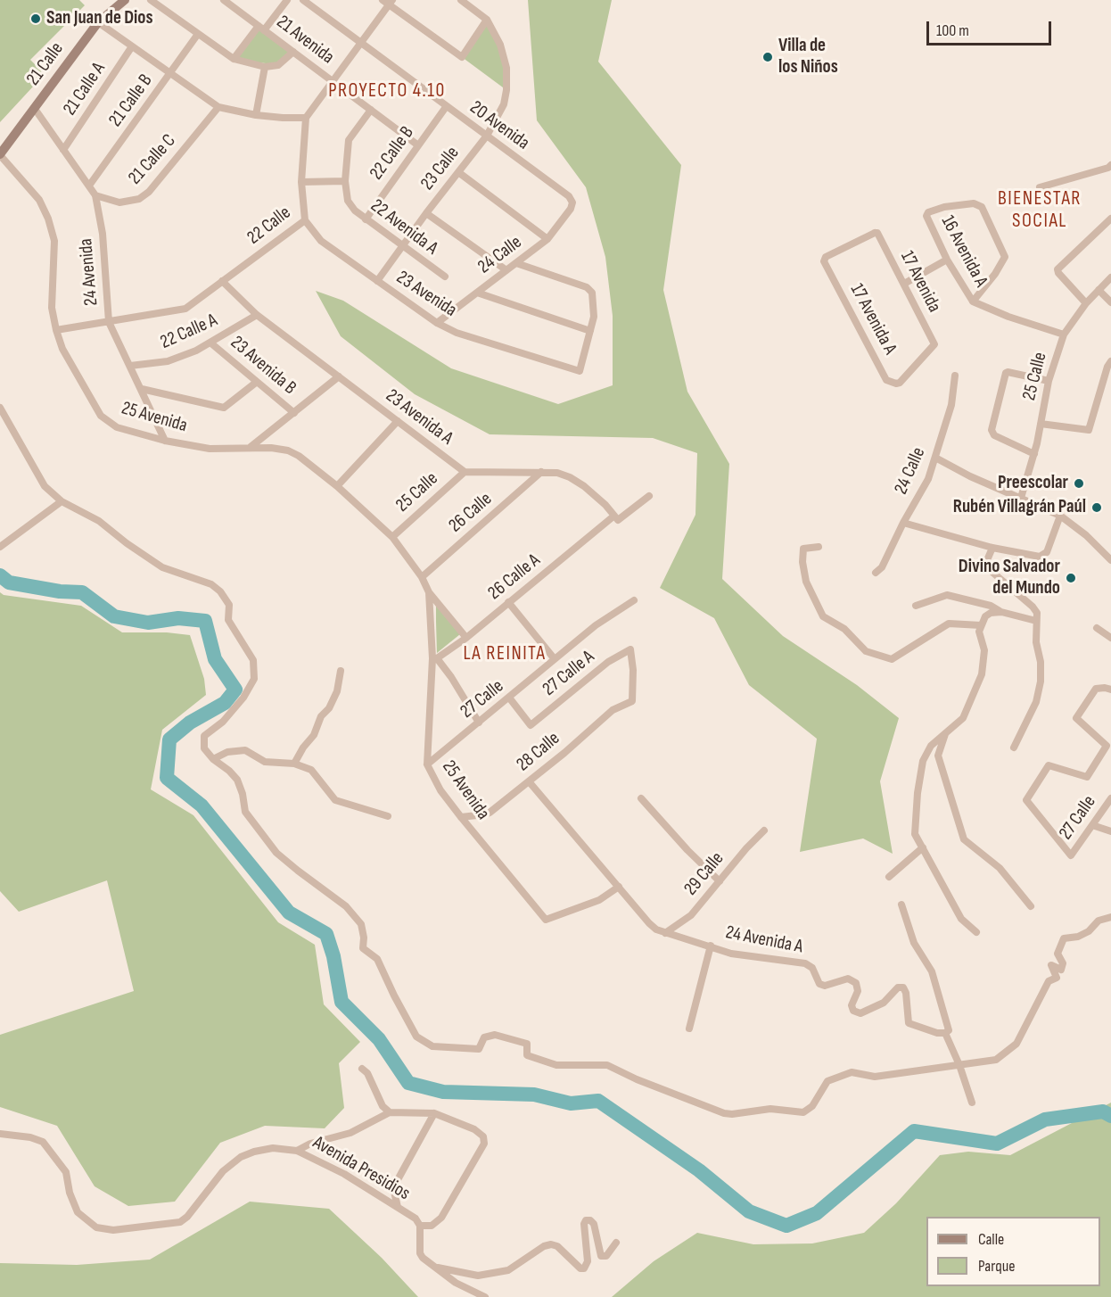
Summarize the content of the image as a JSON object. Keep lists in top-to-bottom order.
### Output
{
  "streets": {
    "street": [
      "21 Avenida",
      "21 Calle",
      "21 Calle A",
      "21 Calle B",
      "20 Avenida",
      "22 Calle B",
      "21 Calle C",
      "23 Calle",
      "22 Calle",
      "22 Avenida A",
      "16 Avenida A",
      "24 Calle",
      "24 Avenida",
      "17 Avenida",
      "23 Avenida",
      "17 Avenida A",
      "22 Calle A",
      "23 Avenida B",
      "25 Calle",
      "25 Avenida",
      "23 Avenida A",
      "26 Calle",
      "26 Calle A",
      "27 Calle A",
      "27 Calle",
      "28 Calle",
      "29 Calle",
      "24 Avenida A",
      "Avenida Presidios"
    ]
  },
  "crossings": [
    ["21 Avenida", "22 Calle B"],
    ["21 Calle", "24 Avenida"],
    ["21 Calle", "25 Avenida"],
    ["21 Calle A", "24 Avenida"],
    ["21 Calle B", "24 Avenida"],
    ["20 Avenida", "22 Calle B"],
    ["20 Avenida", "23 Calle"],
    ["20 Avenida", "24 Calle"],
    ["22 Calle B", "22 Avenida A"],
    ["21 Calle C", "24 Avenida"],
    ["23 Calle", "22 Avenida A"],
    ["23 Calle", "23 Avenida"],
    ["22 Calle", "24 Avenida"],
    ["22 Calle", "23 Avenida"],
    ["22 Calle", "25 Avenida"],
    ["22 Calle", "23 Avenida A"],
    ["16 Avenida A", "25 Calle"],
    ["24 Calle", "23 Avenida"],
    ["24 Avenida", "22 Calle A"],
    ["24 Avenida", "25 Avenida"],
    ["17 Avenida", "17 Avenida A"],
    ["22 Calle A", "23 Avenida B"],
    ["22 Calle A", "23 Avenida A"],
    ["25 Calle", "25 Avenida"],
    ["25 Calle", "23 Avenida A"],
    ["25 Avenida", "26 Calle"],
    ["25 Avenida", "26 Calle A"],
    ["25 Avenida", "27 Calle"],
    ["25 Avenida", "28 Calle"],
    ["25 Avenida", "24 Avenida A"],
    ["27 Calle A", "27 Calle"],
    ["27 Calle A", "28 Calle"],
    ["28 Calle", "24 Avenida A"],
    ["29 Calle", "24 Avenida A"]
  ],
  "districts": ["PROYECTO 4.10", "BIENESTAR SOCIAL", "LA REINITA"],
  "places": [
    "San Juan de Dios",
    "Villa de los Niños",
    "Preescolar",
    "Rubén Villagrán Paúl",
    "Divino Salvador del Mundo"
  ],
  "legend": ["Calle", "Parque"],
  "scale_bar": "100 m"
}
